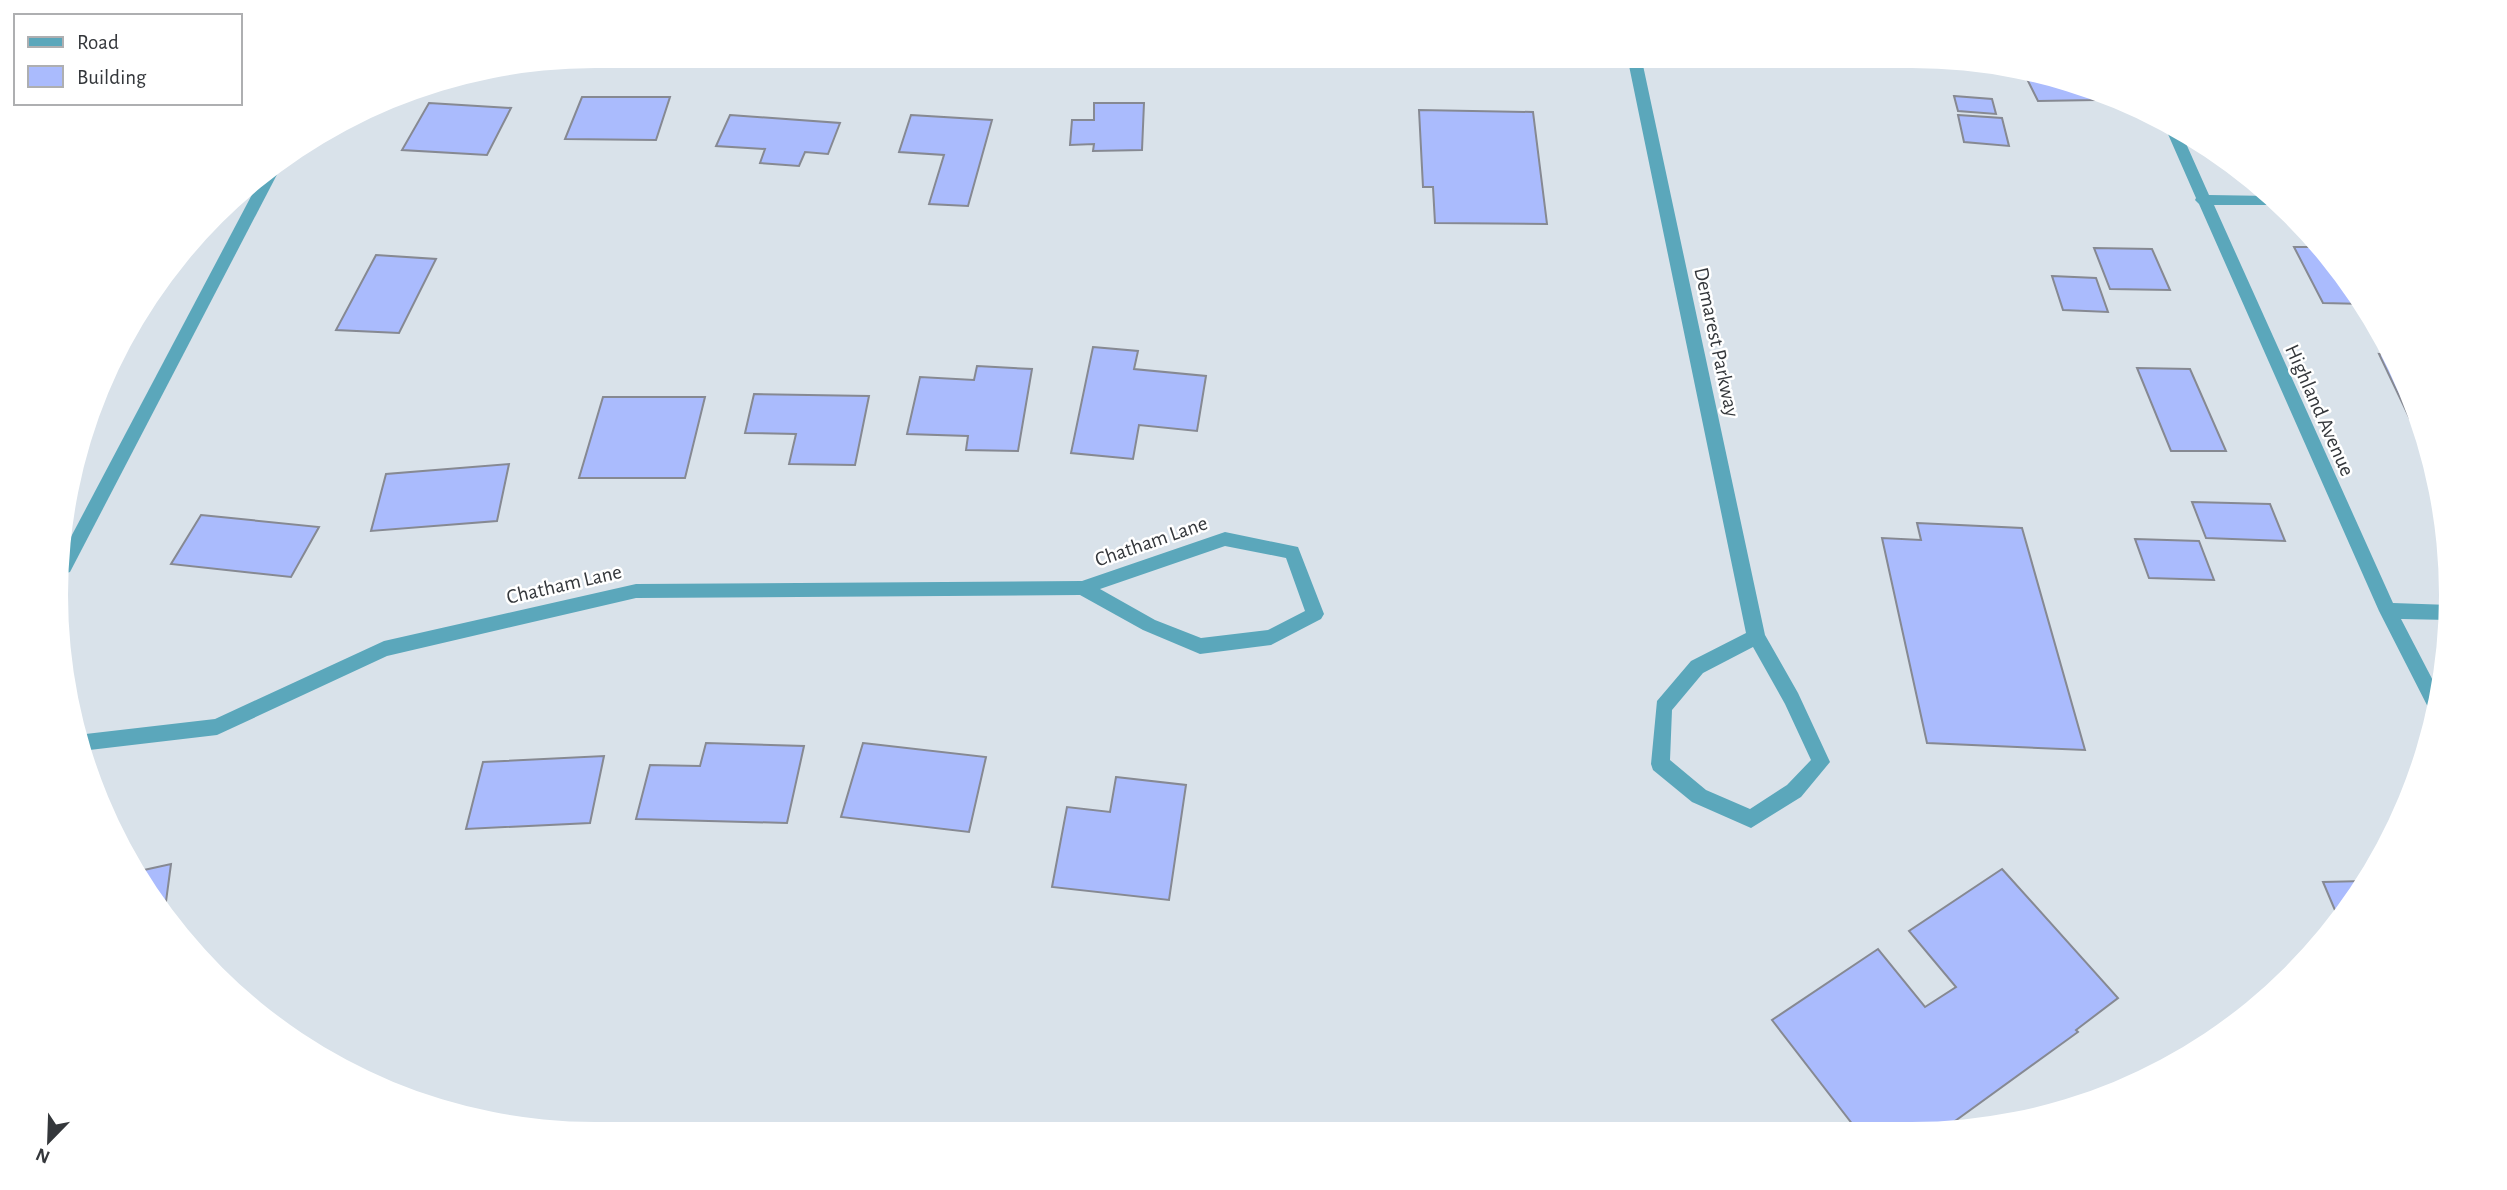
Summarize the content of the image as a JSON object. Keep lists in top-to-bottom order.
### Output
{
  "streets": {
    "street": ["Demarest Parkway", "Highland Avenue", "Chatham Lane"]
  },
  "legend": ["Road", "Building"],
  "north": "bottom left"
}
